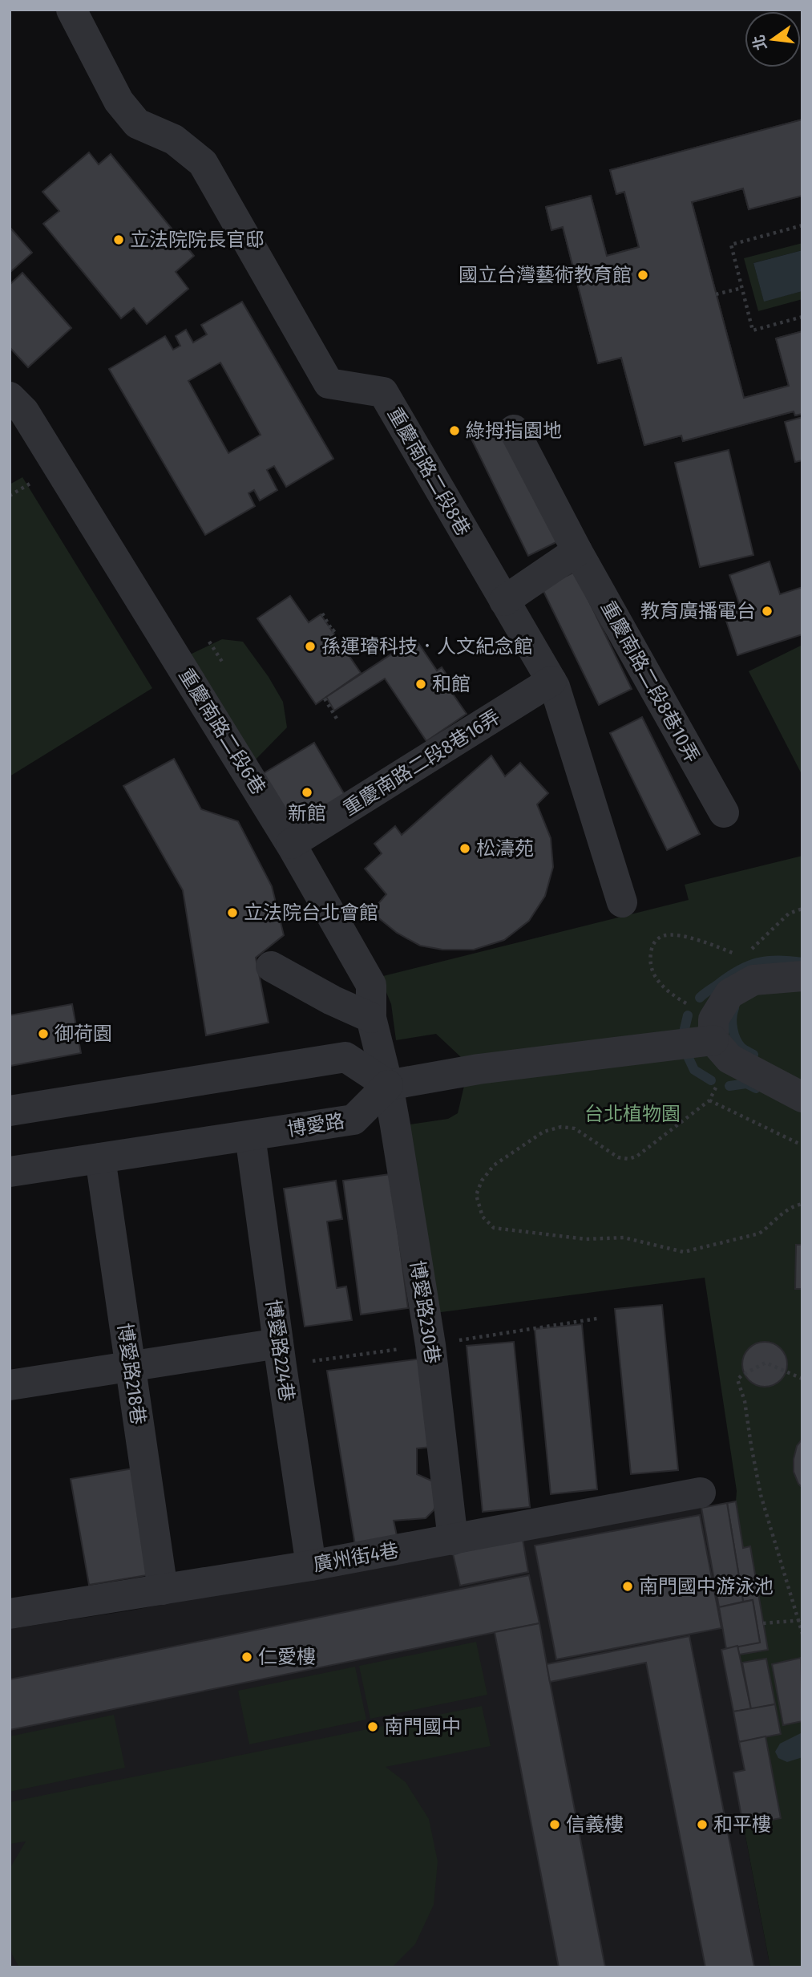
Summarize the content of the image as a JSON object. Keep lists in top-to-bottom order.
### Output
{
  "streets": {
    "street": [
      "重慶南路二段8巷",
      "重慶南路二段8巷10弄",
      "重慶南路二段6巷",
      "重慶南路二段8巷16弄",
      "博愛路",
      "博愛路230巷",
      "博愛路224巷",
      "博愛路218巷",
      "廣州街4巷"
    ]
  },
  "crossings": [
    ["重慶南路二段8巷", "重慶南路二段8巷16弄"],
    ["重慶南路二段6巷", "重慶南路二段8巷16弄"],
    ["重慶南路二段6巷", "博愛路"],
    ["重慶南路二段6巷", "博愛路230巷"],
    ["博愛路", "博愛路230巷"],
    ["博愛路", "博愛路224巷"],
    ["博愛路", "博愛路218巷"],
    ["博愛路230巷", "廣州街4巷"],
    ["博愛路224巷", "廣州街4巷"],
    ["博愛路218巷", "廣州街4巷"]
  ],
  "parks": ["台北植物園"],
  "places": [
    "立法院院長官邸",
    "國立台灣藝術教育館",
    "綠拇指園地",
    "教育廣播電台",
    "孫運璿科技．人文紀念館",
    "和館",
    "新館",
    "松濤苑",
    "立法院台北會館",
    "御荷園",
    "南門國中游泳池",
    "仁愛樓",
    "南門國中",
    "信義樓",
    "和平樓"
  ],
  "north": "left"
}
